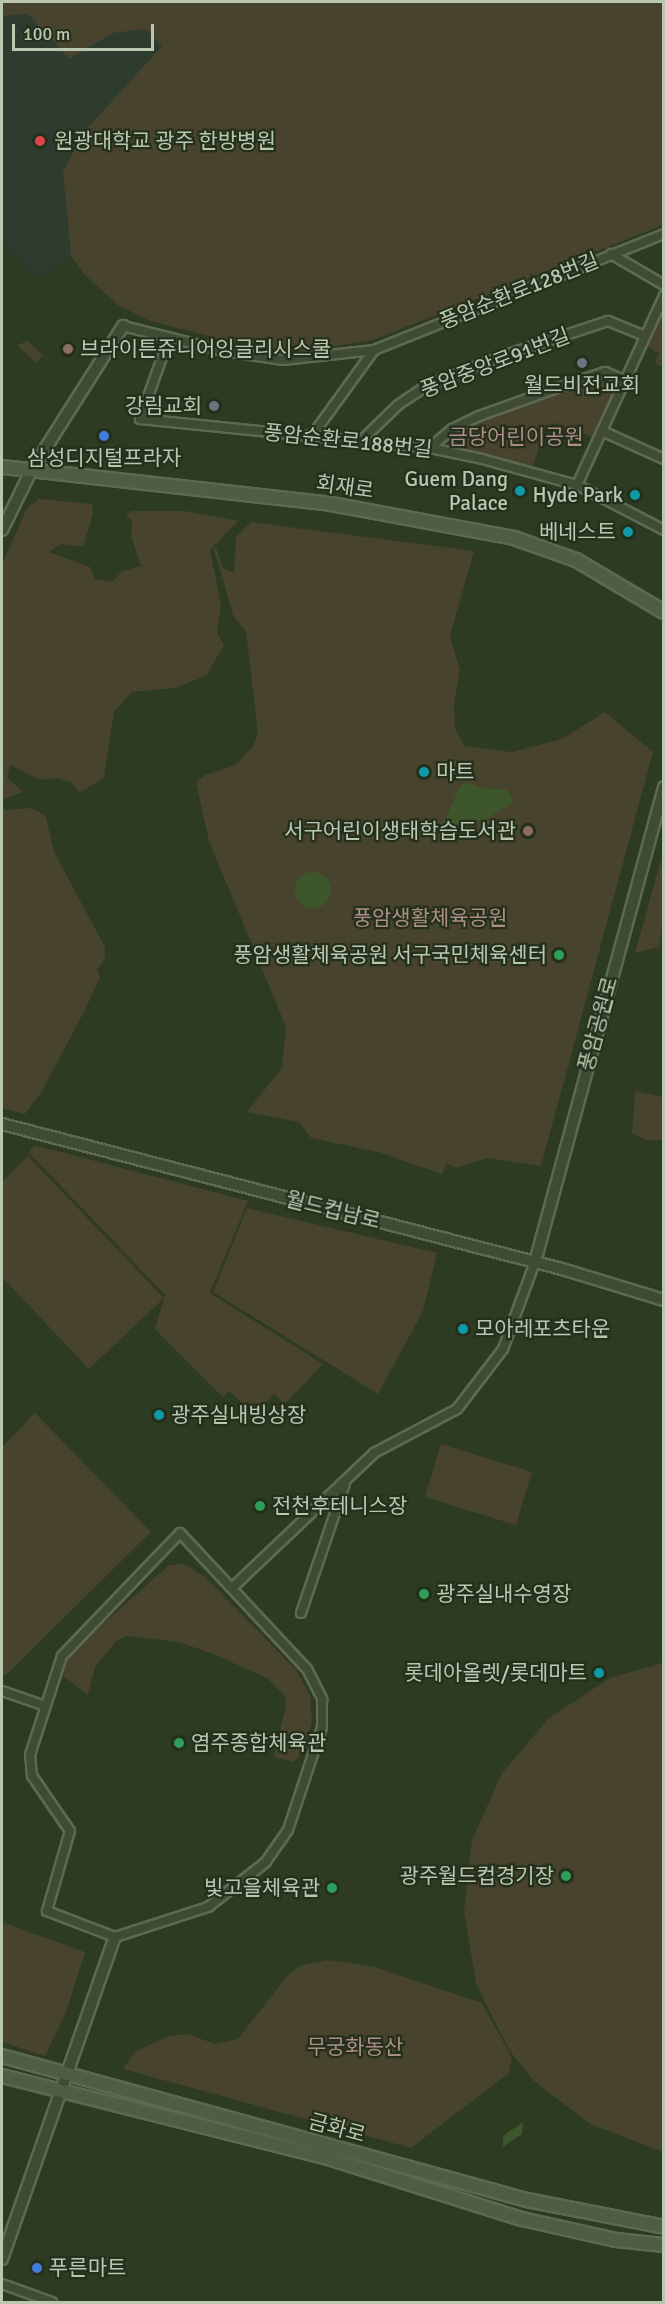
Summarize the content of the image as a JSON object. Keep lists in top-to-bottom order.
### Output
{
  "streets": {
    "main road": ["회재로", "금화로"],
    "street": [
      "풍암순환로128번길",
      "풍암중앙로91번길",
      "풍암순환로188번길",
      "풍암공원로",
      "월드컵남로"
    ]
  },
  "crossings": [
    ["풍암순환로128번길", "풍암순환로188번길"],
    ["풍암순환로128번길", "회재로"],
    ["풍암중앙로91번길", "풍암순환로188번길"],
    ["풍암공원로", "월드컵남로"]
  ],
  "parks": ["금당어린이공원", "풍암생활체육공원", "무궁화동산"],
  "places": [
    "원광대학교 광주 한방병원",
    "브라이튼쥬니어잉글리시스쿨",
    "월드비전교회",
    "강림교회",
    "삼성디지털프라자",
    "Guem Dang Palace",
    "Hyde Park",
    "베네스트",
    "마트",
    "서구어린이생태학습도서관",
    "풍암생활체육공원 서구국민체육센터",
    "모아레포츠타운",
    "광주실내빙상장",
    "전천후테니스장",
    "광주실내수영장",
    "롯데아올렛/롯데마트",
    "염주종합체육관",
    "광주월드컵경기장",
    "빛고을체육관",
    "푸른마트"
  ],
  "scale_bar": "100 m"
}
